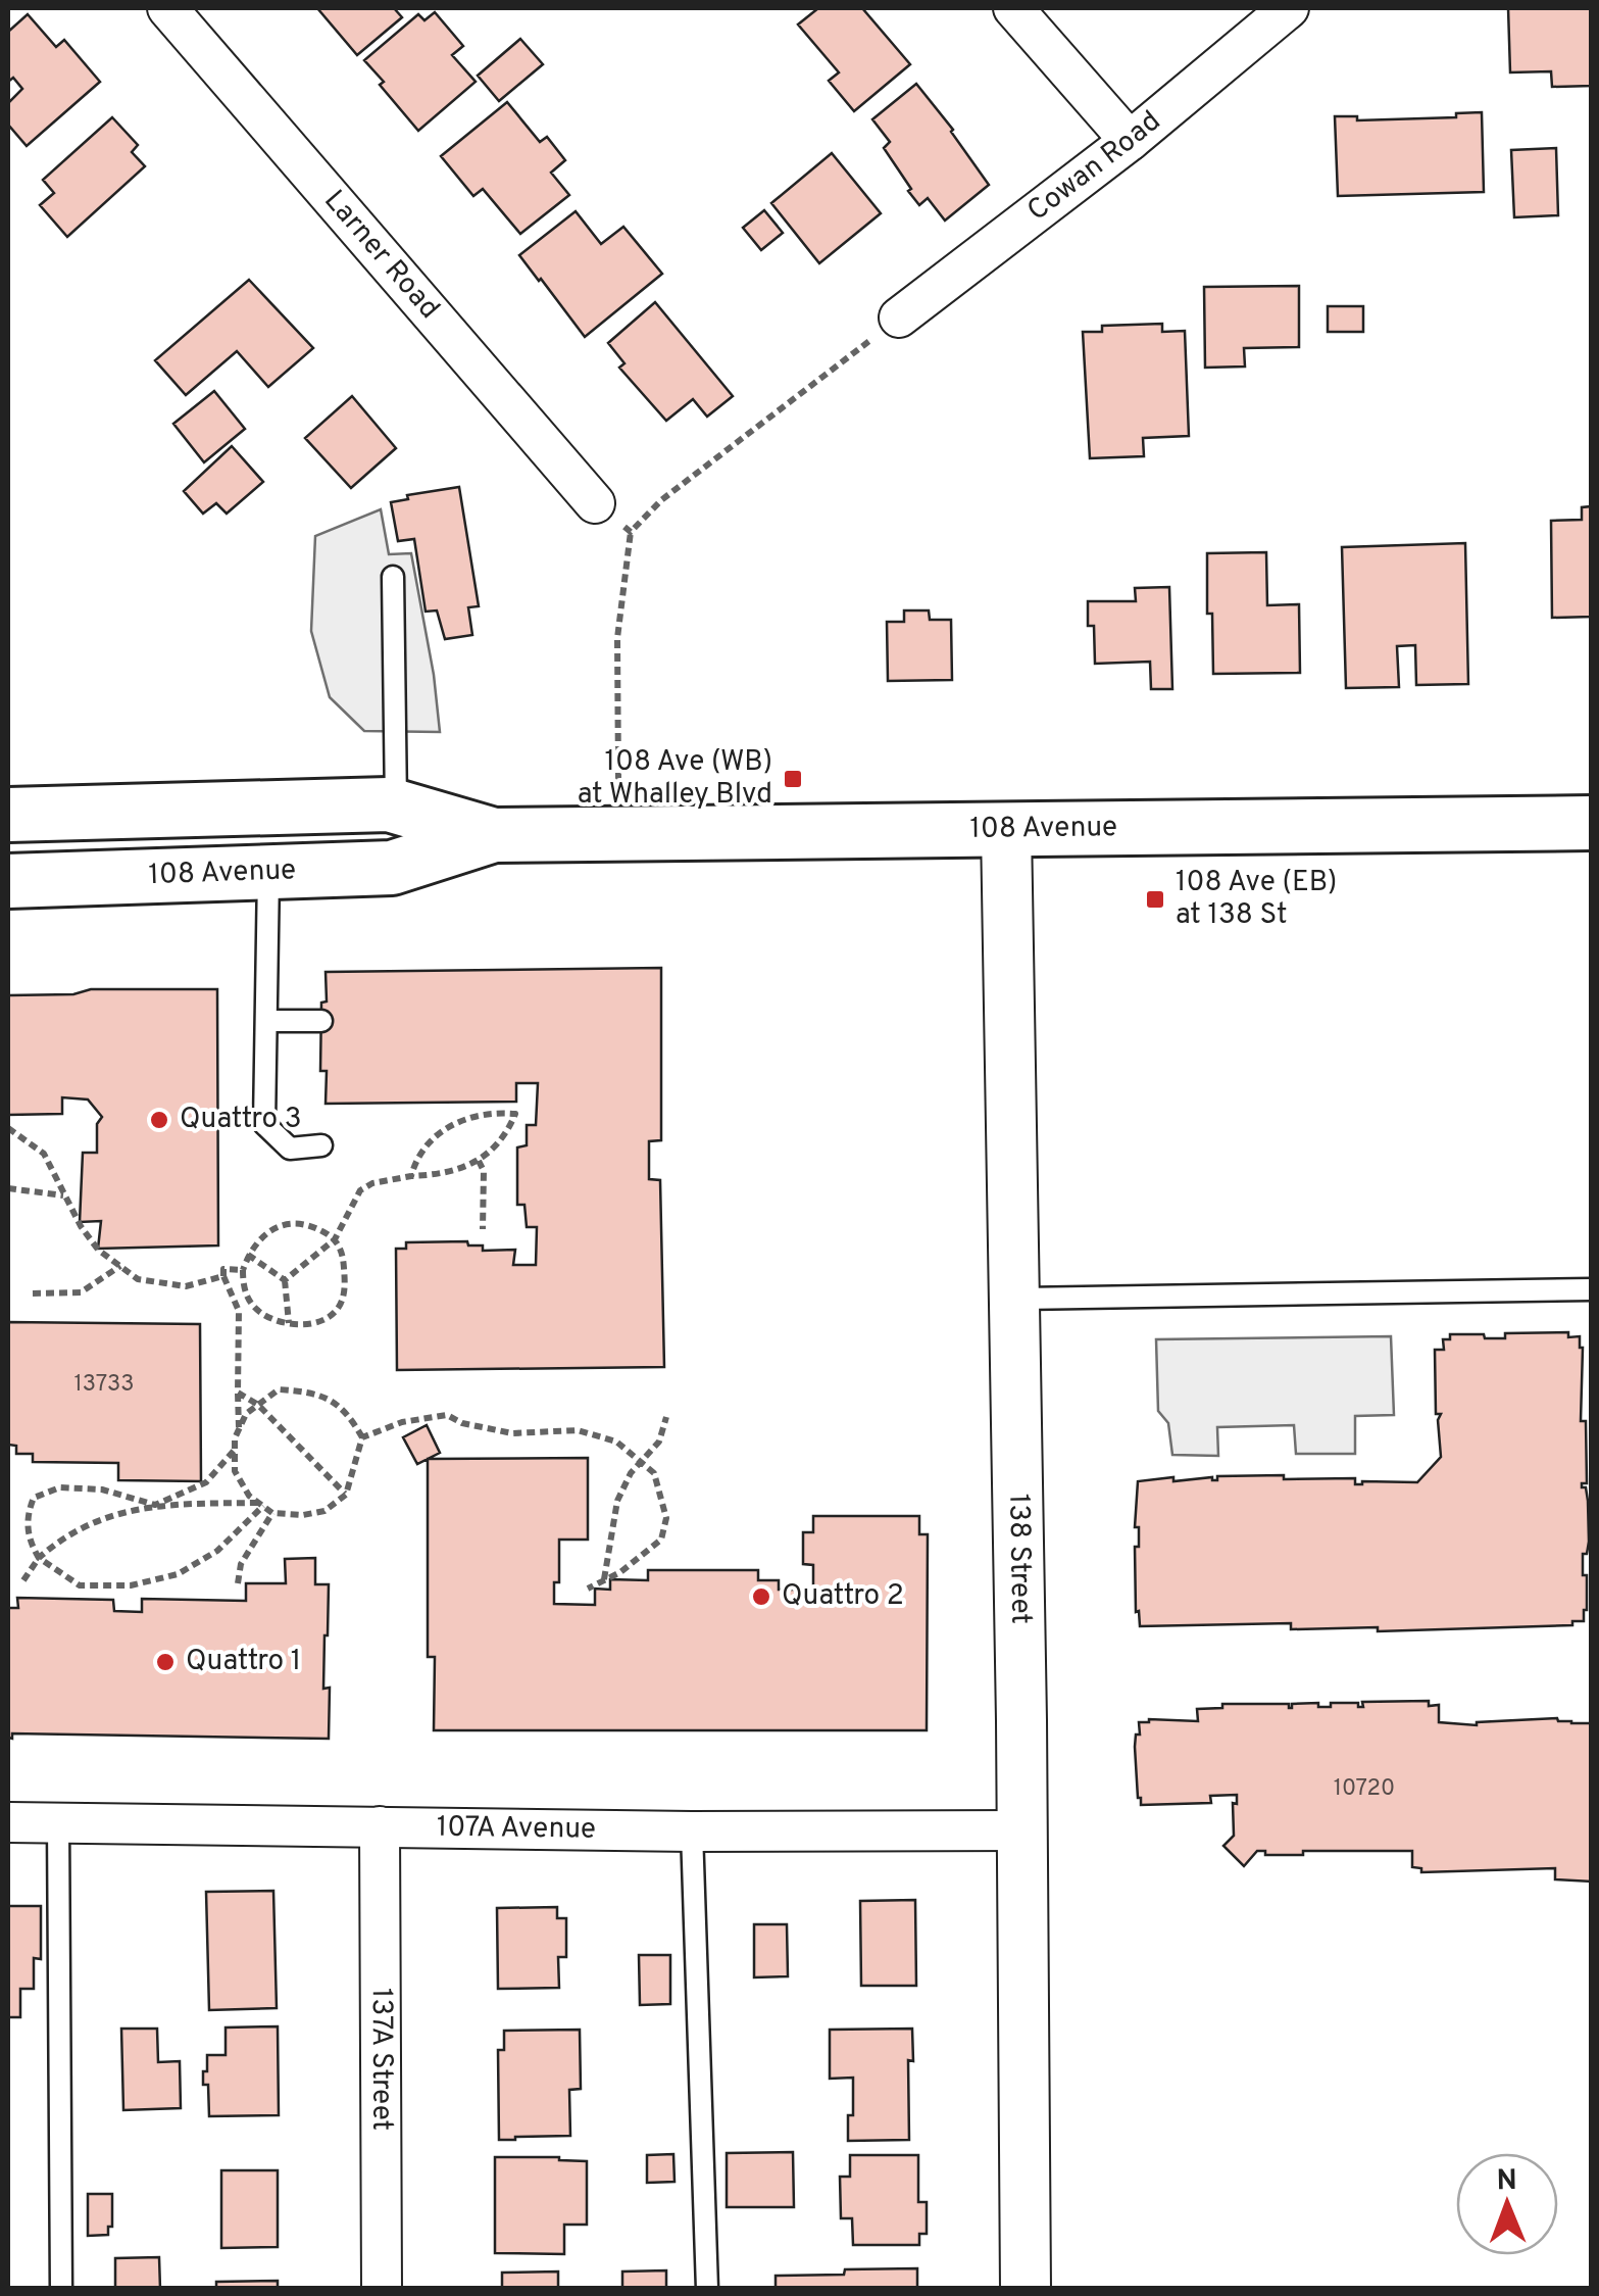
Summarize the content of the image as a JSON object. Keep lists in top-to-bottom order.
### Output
{
  "streets": {
    "main road": ["108 Avenue"],
    "street": [
      "Cowan Road",
      "Larner Road",
      "138 Street",
      "107A Avenue",
      "137A Street"
    ]
  },
  "crossings": [
    ["108 Avenue", "138 Street"],
    ["138 Street", "107A Avenue"],
    ["107A Avenue", "137A Street"]
  ],
  "places": {
    "transit": ["108 Ave (WB) at Whalley Blvd", "108 Ave (EB) at 138 St"],
    "other": ["Quattro 3", "Quattro 2", "Quattro 1"]
  },
  "house_numbers": ["13733", "10720"],
  "north": "top"
}
